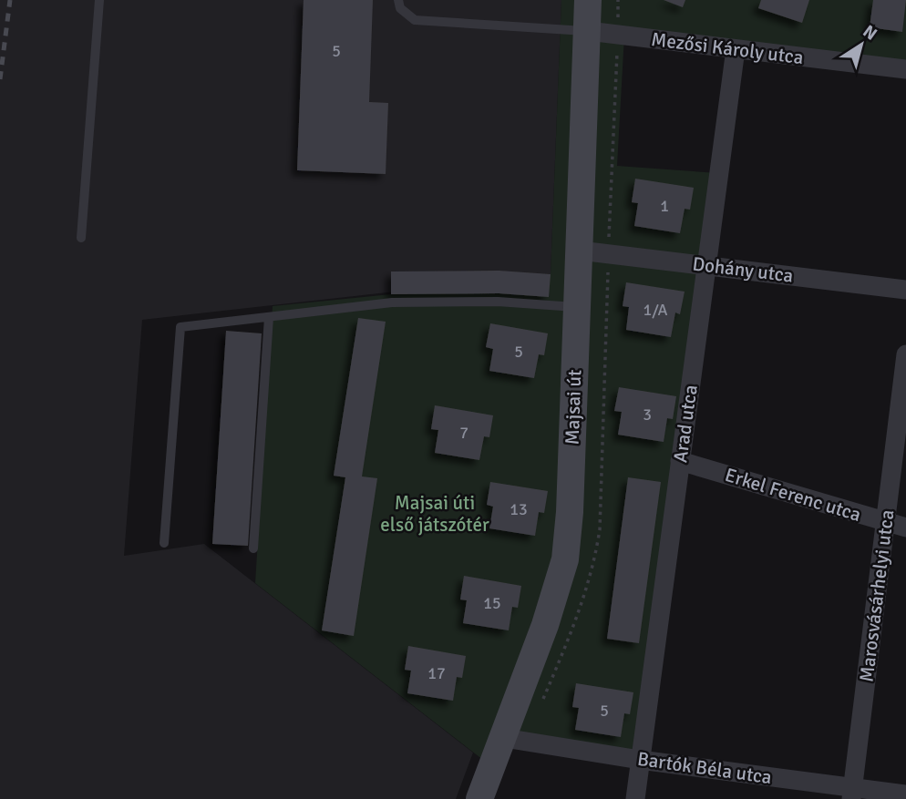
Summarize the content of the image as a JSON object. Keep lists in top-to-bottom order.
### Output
{
  "streets": {
    "main road": ["Majsai út"],
    "street": [
      "Mezősi Károly utca",
      "Dohány utca",
      "Arad utca",
      "Erkel Ferenc utca",
      "Marosvásárhelyi utca",
      "Bartók Béla utca"
    ]
  },
  "crossings": [
    ["Mezősi Károly utca", "Majsai út"],
    ["Mezősi Károly utca", "Arad utca"],
    ["Dohány utca", "Majsai út"],
    ["Dohány utca", "Arad utca"],
    ["Majsai út", "Bartók Béla utca"],
    ["Arad utca", "Erkel Ferenc utca"],
    ["Arad utca", "Bartók Béla utca"],
    ["Erkel Ferenc utca", "Marosvásárhelyi utca"],
    ["Marosvásárhelyi utca", "Bartók Béla utca"]
  ],
  "parks": ["Majsai úti első játszótér"],
  "house_numbers": [
    "5",
    "1",
    "1/A",
    "5",
    "3",
    "7",
    "13",
    "15",
    "17",
    "5"
  ],
  "north": "top right"
}
